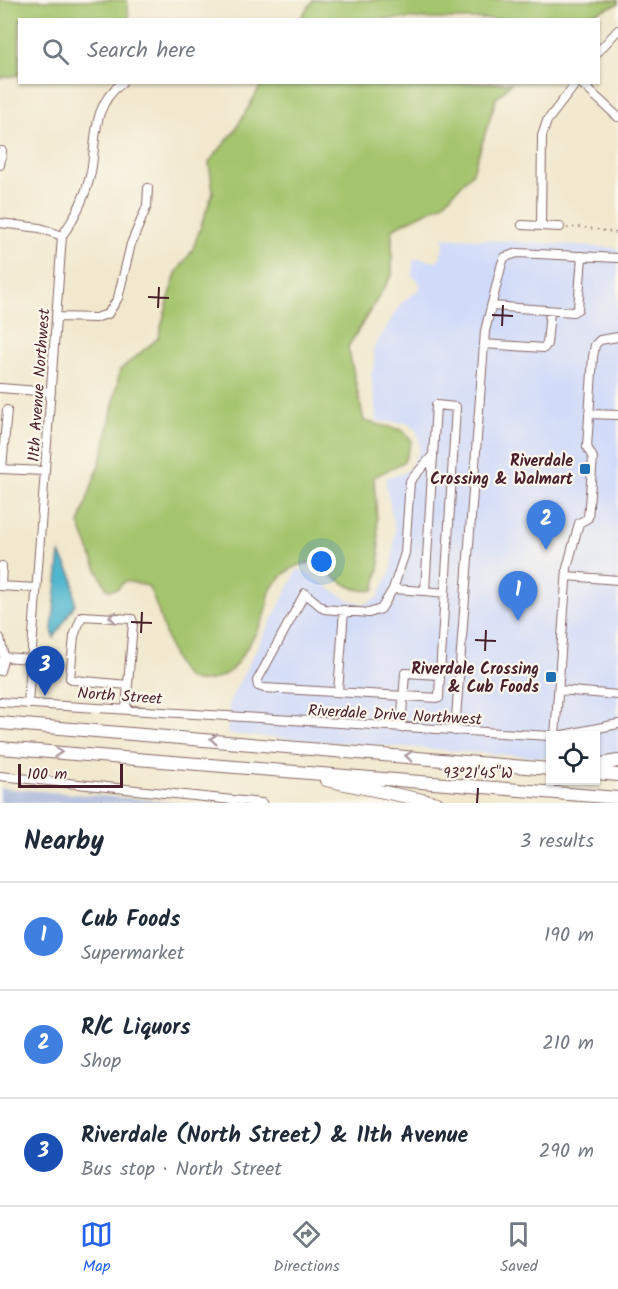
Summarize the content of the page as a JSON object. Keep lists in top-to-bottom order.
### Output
{
  "streets": {
    "street": ["11th Avenue Northwest", "North Street", "Riverdale Drive Northwest"]
  },
  "crossings": [
    ["11th Avenue Northwest", "North Street"],
    ["North Street", "Riverdale Drive Northwest"]
  ],
  "places": {
    "transit": ["Riverdale Crossing & Walmart", "Riverdale Crossing & Cub Foods"]
  },
  "scale_bar": "100 m",
  "page": {
    "search": "Search here",
    "pins": ["2", "1", "3"],
    "scale": "100 m",
    "heading": ["Nearby", "3 results"],
    "list": [
      {
        "mark": "1",
        "name": "Cub Foods",
        "note": "Supermarket",
        "value": "190 m"
      },
      {
        "mark": "2",
        "name": "R/C Liquors",
        "note": "Shop",
        "value": "210 m"
      },
      {
        "mark": "3",
        "name": "Riverdale (North Street) & 11th Avenue",
        "note": "Bus stop · North Street",
        "value": "290 m"
      }
    ],
    "nav": ["Map", "Directions", "Saved"]
  },
  "coordinates": ["93°21'45\"W"]
}
